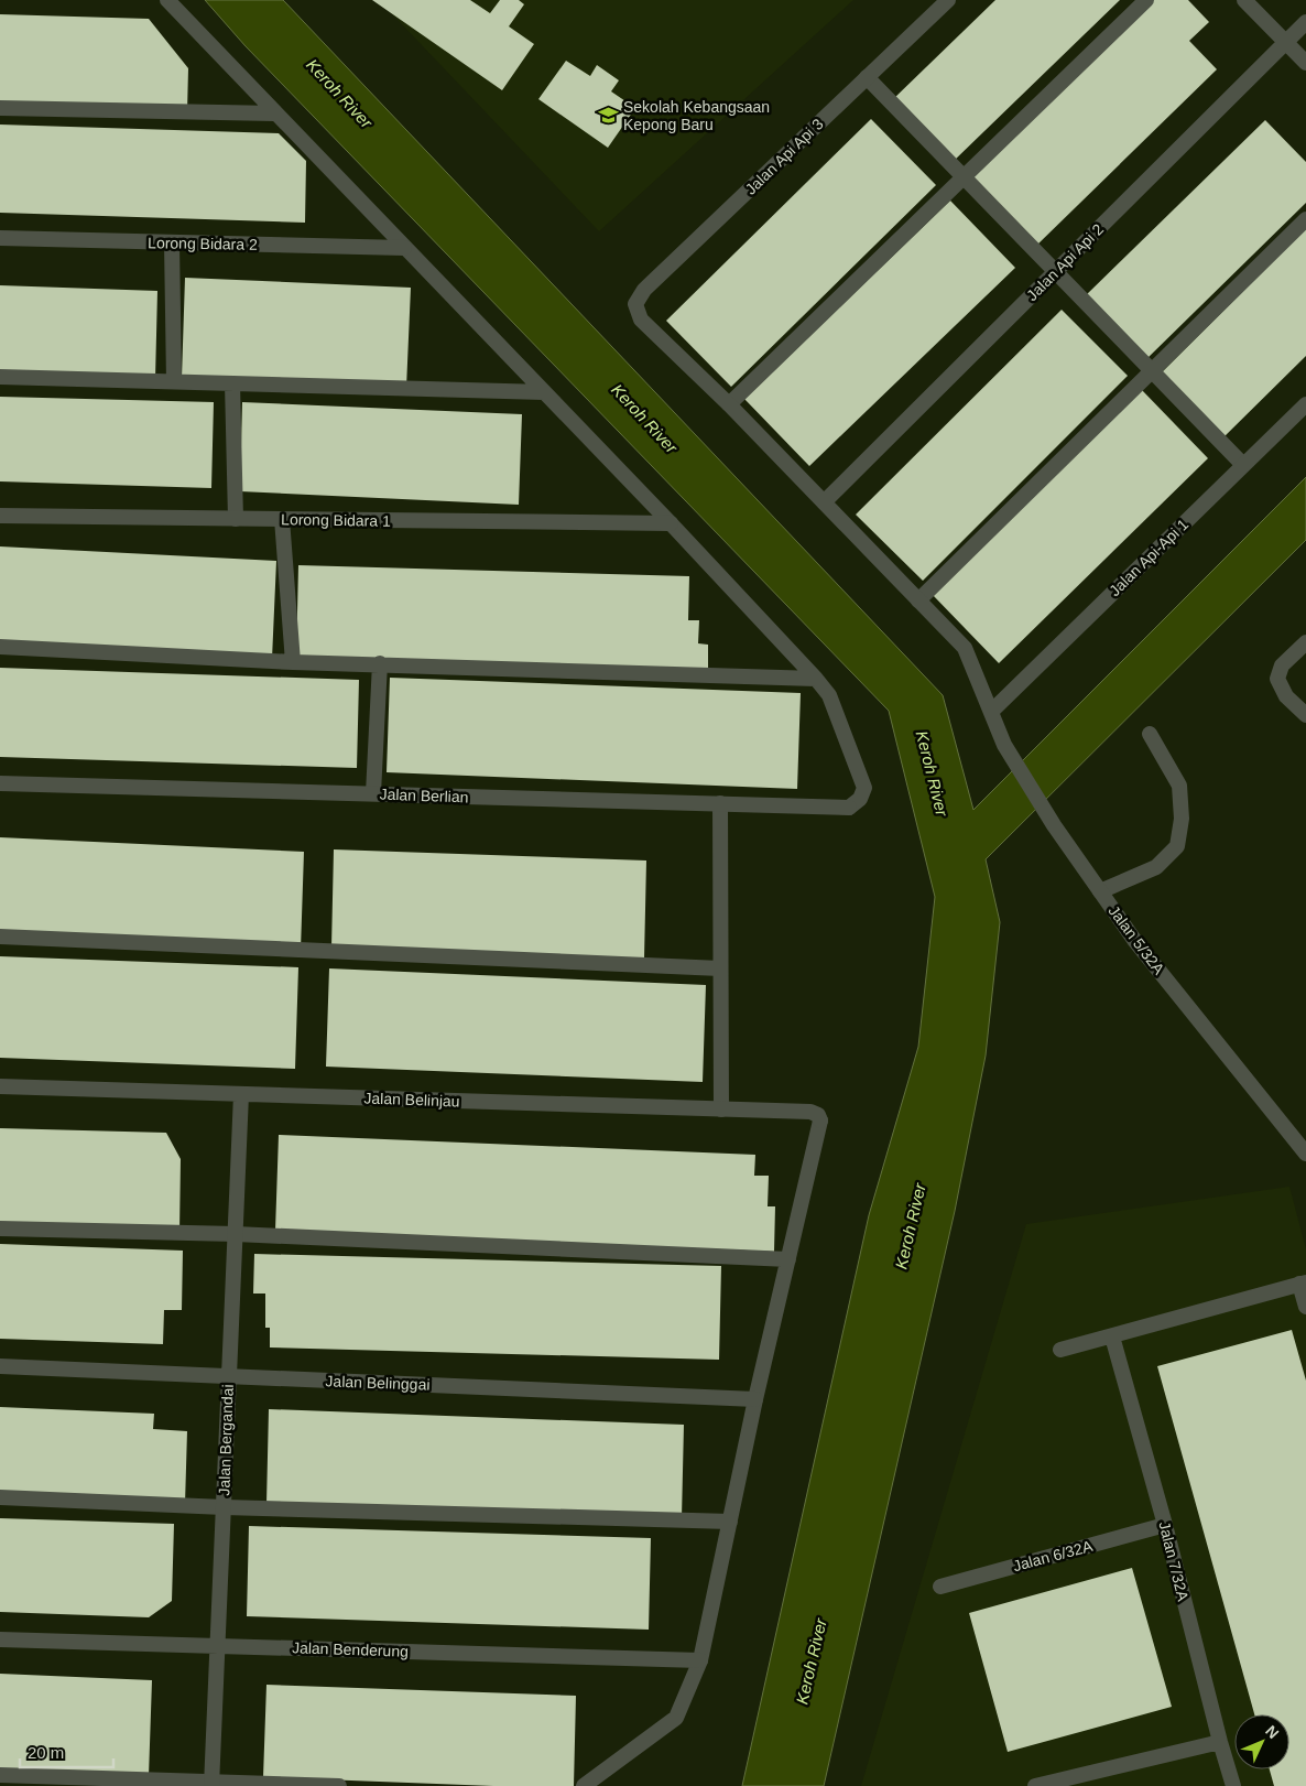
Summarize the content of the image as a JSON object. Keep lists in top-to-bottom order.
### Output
{
  "streets": {
    "street": [
      "Jalan Api Api 3",
      "Lorong Bidara 2",
      "Jalan Api Api 2",
      "Lorong Bidara 1",
      "Jalan Api-Api 1",
      "Jalan Berlian",
      "Jalan 5/32A",
      "Jalan Belinjau",
      "Jalan Belinggai",
      "Jalan Bergandai",
      "Jalan 6/32A",
      "Jalan 7/32A",
      "Jalan Benderung"
    ]
  },
  "crossings": [
    ["Jalan Api Api 3", "Jalan 5/32A"],
    ["Jalan Api Api 2", "Jalan 5/32A"],
    ["Jalan Api-Api 1", "Jalan 5/32A"],
    ["Jalan Belinjau", "Jalan Bergandai"],
    ["Jalan Belinggai", "Jalan Bergandai"],
    ["Jalan Bergandai", "Jalan Benderung"],
    ["Jalan 6/32A", "Jalan 7/32A"]
  ],
  "water": ["Keroh River"],
  "places": {
    "school or university": ["Sekolah Kebangsaan Kepong Baru"]
  },
  "scale_bar": "20 m",
  "north": "top right"
}
